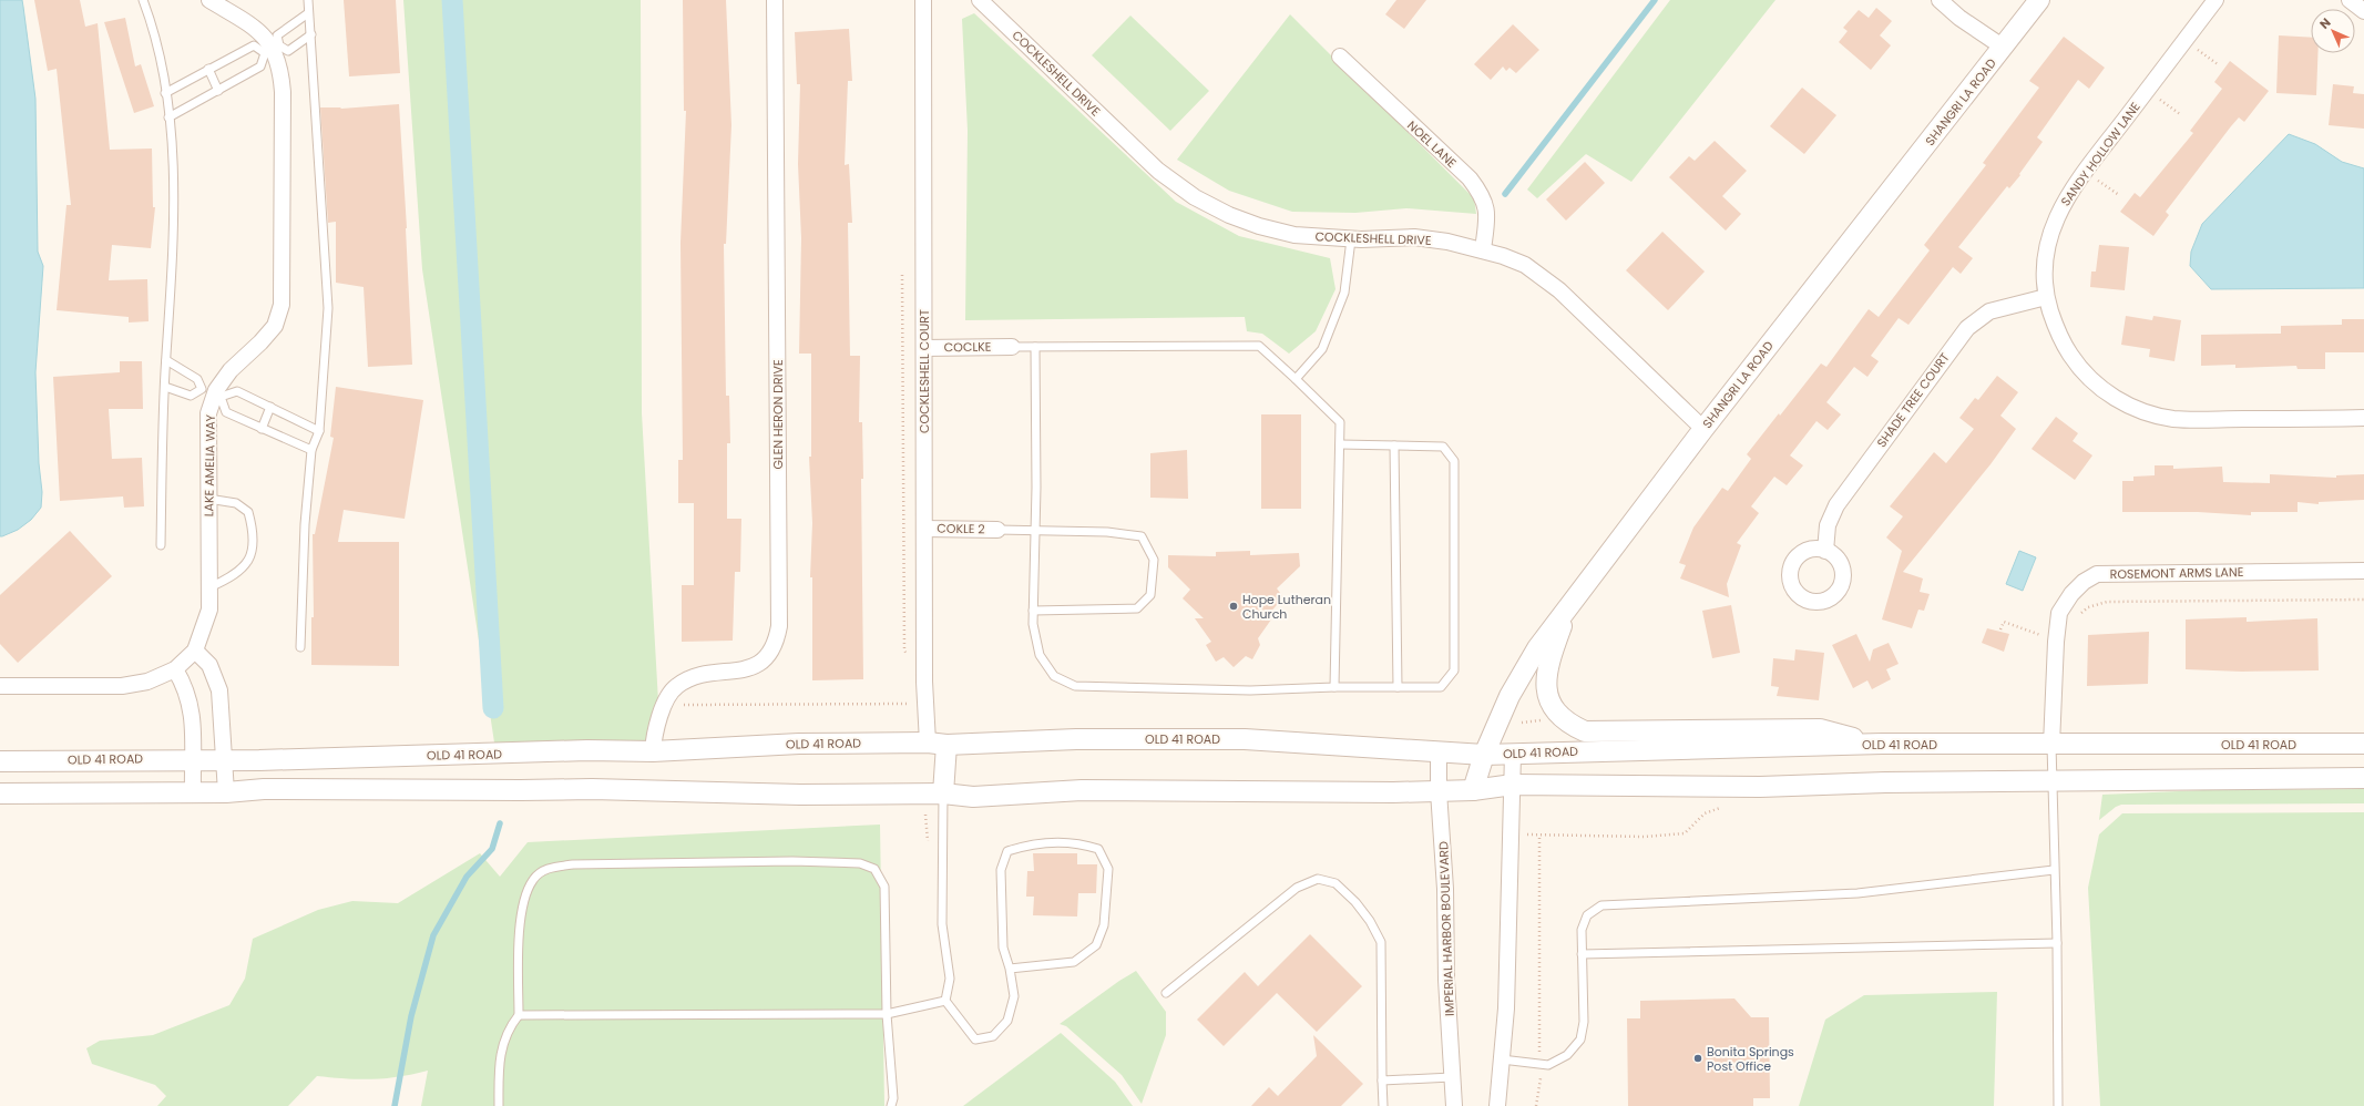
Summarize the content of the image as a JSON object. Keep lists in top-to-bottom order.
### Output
{
  "streets": {
    "street": [
      "COCKLESHELL DRIVE",
      "SHANGRI LA ROAD",
      "NOEL LANE",
      "SANDY HOLLOW LANE",
      "COCLKE",
      "COCKLESHELL COURT",
      "SHADE TREE COURT",
      "GLEN HERON DRIVE",
      "LAKE AMELIA WAY",
      "COKLE 2",
      "ROSEMONT ARMS LANE",
      "OLD 41 ROAD",
      "IMPERIAL HARBOR BOULEVARD"
    ]
  },
  "crossings": [
    ["COCKLESHELL DRIVE", "SHANGRI LA ROAD"],
    ["COCKLESHELL DRIVE", "NOEL LANE"],
    ["SHANGRI LA ROAD", "OLD 41 ROAD"],
    ["SANDY HOLLOW LANE", "SHADE TREE COURT"],
    ["COCLKE", "COCKLESHELL COURT"],
    ["COCKLESHELL COURT", "COKLE 2"],
    ["COCKLESHELL COURT", "OLD 41 ROAD"],
    ["GLEN HERON DRIVE", "OLD 41 ROAD"],
    ["ROSEMONT ARMS LANE", "OLD 41 ROAD"],
    ["OLD 41 ROAD", "IMPERIAL HARBOR BOULEVARD"]
  ],
  "places": ["Hope Lutheran Church", "Bonita Springs Post Office"],
  "north": "top left"
}
